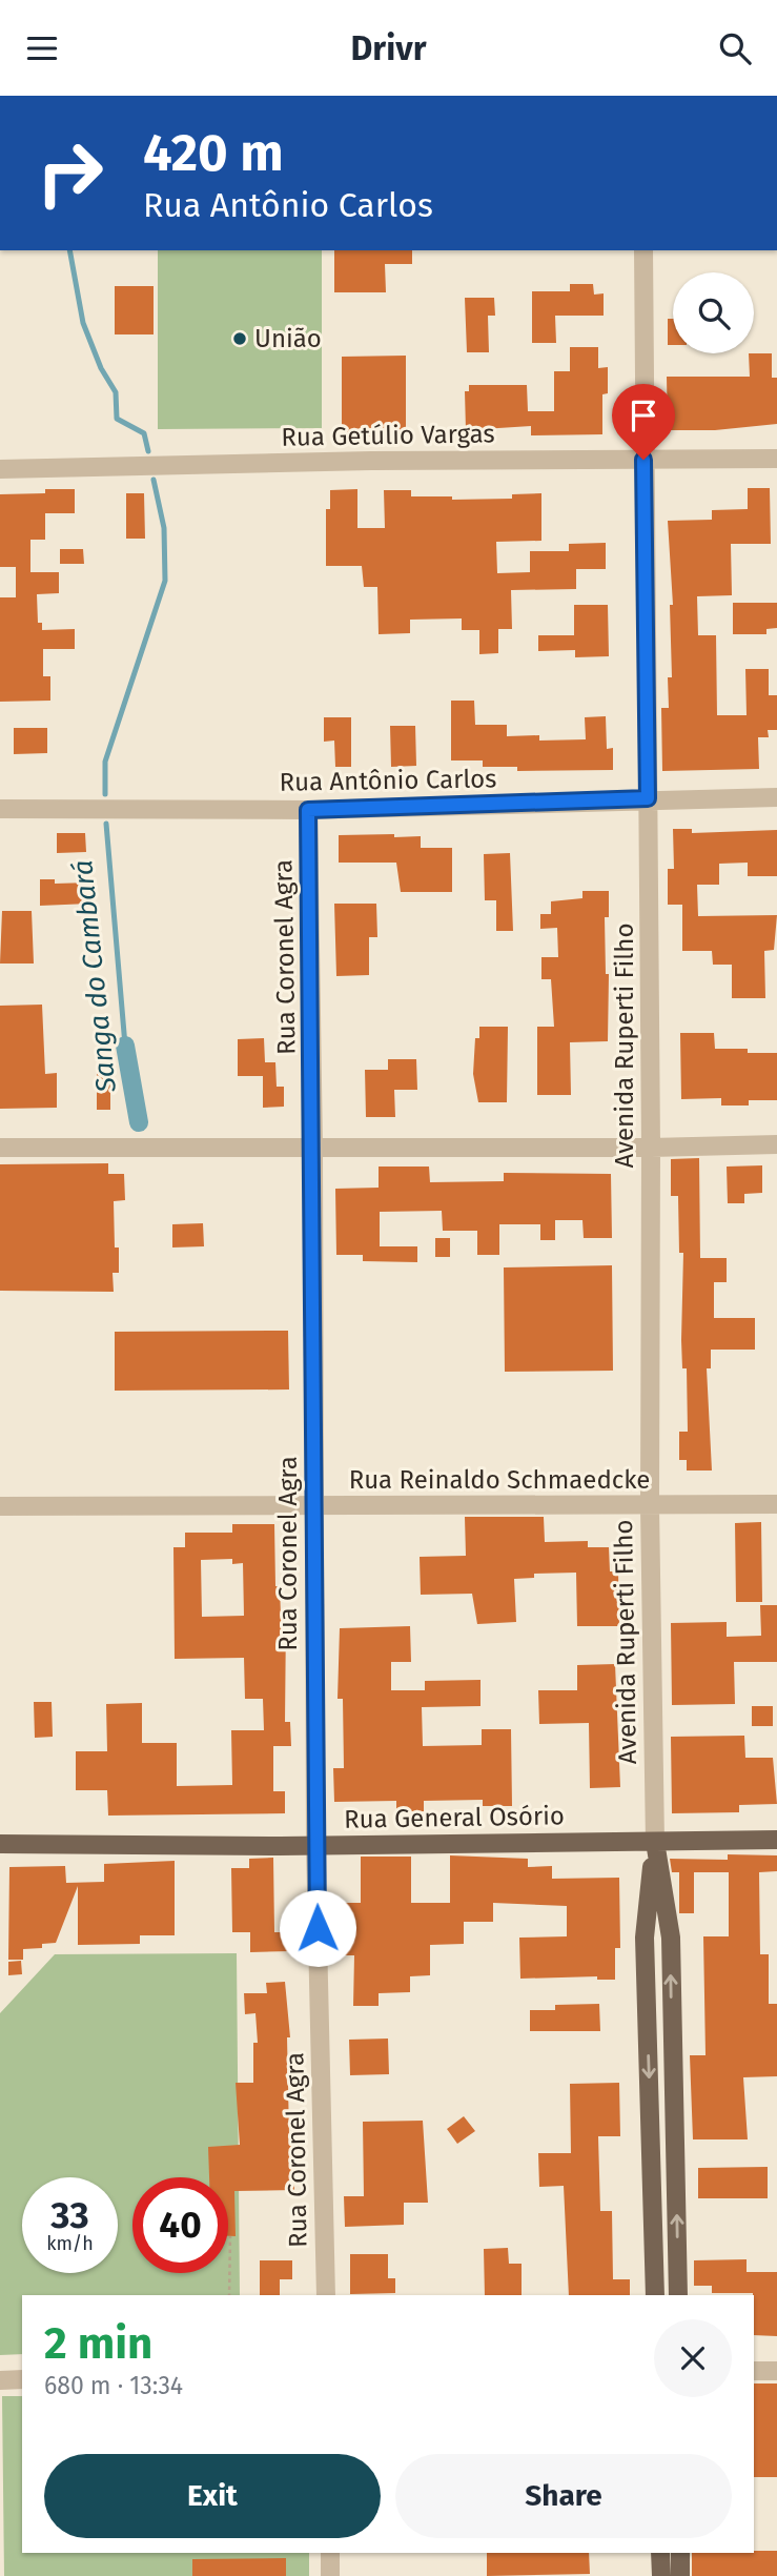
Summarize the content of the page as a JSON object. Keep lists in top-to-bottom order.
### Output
{
  "streets": {
    "main road": ["Avenida Ruperti Filho", "Rua General Osório"],
    "street": [
      "Rua Getúlio Vargas",
      "Rua Antônio Carlos",
      "Rua Coronel Agra",
      "Rua Reinaldo Schmaedcke"
    ]
  },
  "crossings": [
    ["Rua Getúlio Vargas", "Avenida Ruperti Filho"],
    ["Rua Antônio Carlos", "Rua Coronel Agra"],
    ["Rua Antônio Carlos", "Avenida Ruperti Filho"],
    ["Rua Coronel Agra", "Rua Reinaldo Schmaedcke"],
    ["Rua Coronel Agra", "Rua General Osório"],
    ["Avenida Ruperti Filho", "Rua Reinaldo Schmaedcke"],
    ["Avenida Ruperti Filho", "Rua General Osório"]
  ],
  "water": ["Sanga do Cambará"],
  "places": ["União"],
  "page": {
    "header": "Drivr",
    "turn": ["420 m", "Rua Antônio Carlos"],
    "speed": "33 km/h",
    "limit": "40",
    "heading": ["2 min", "680 m · 13:34"],
    "buttons": ["Exit", "Share"]
  }
}
